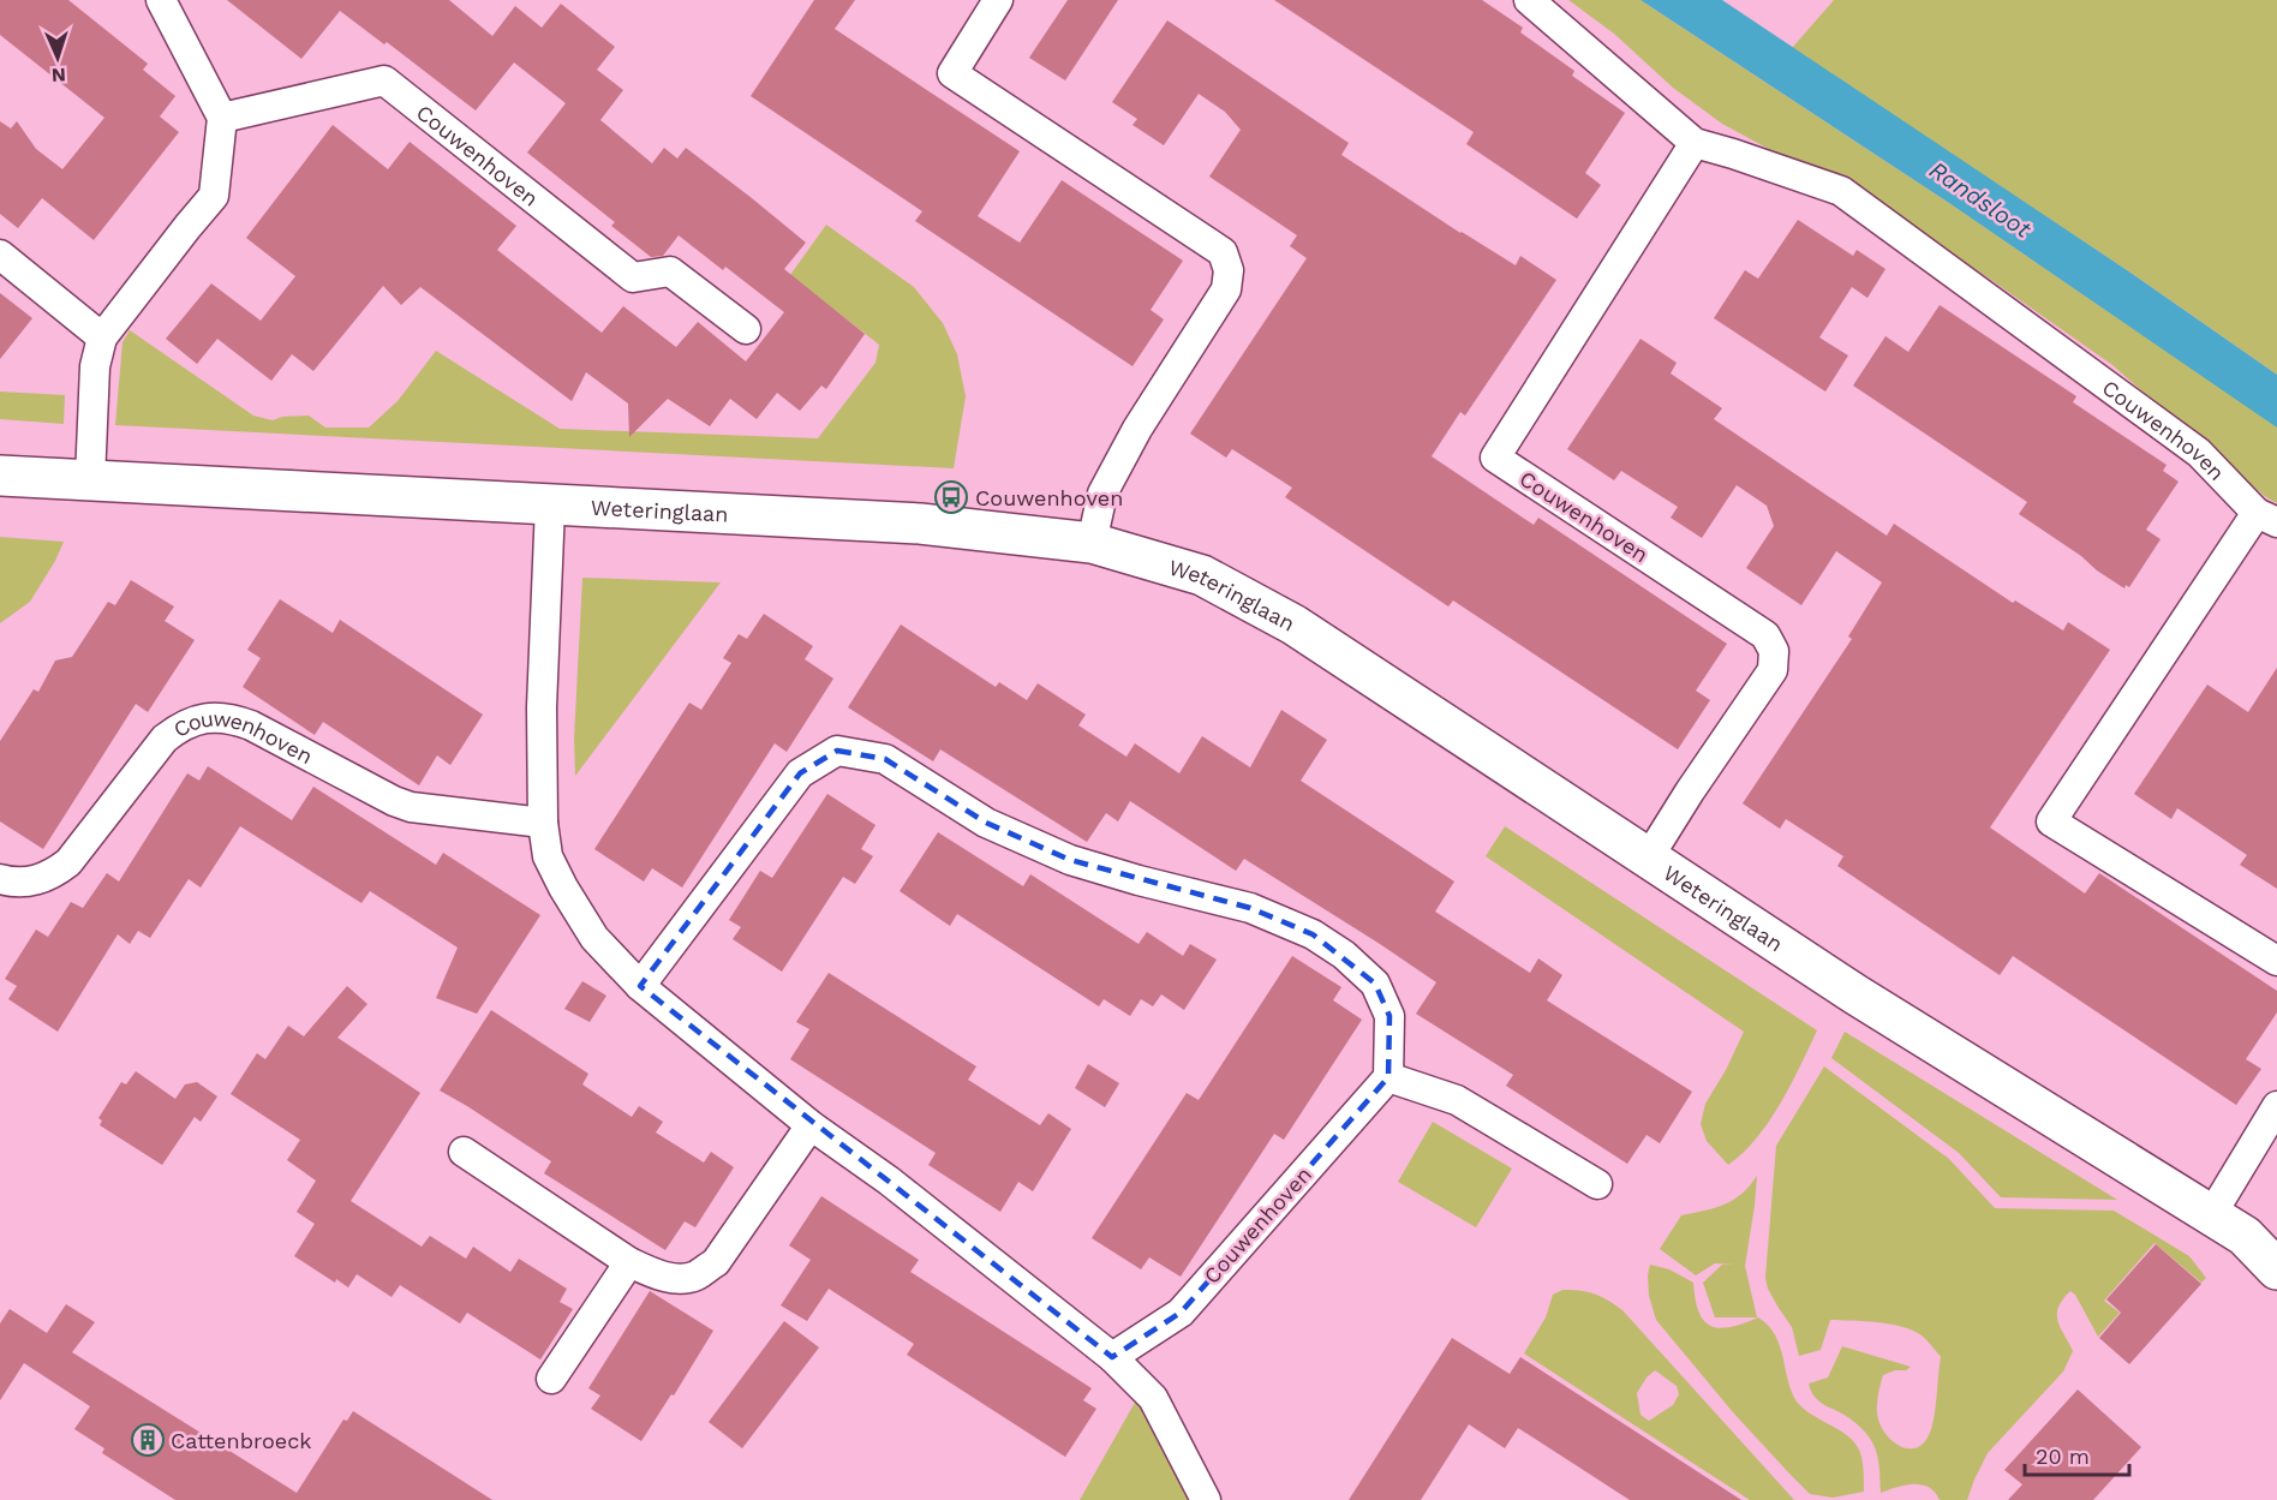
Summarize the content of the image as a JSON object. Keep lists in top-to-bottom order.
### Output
{
  "streets": {
    "street": ["Couwenhoven", "Weteringlaan"]
  },
  "crossings": [
    ["Couwenhoven", "Weteringlaan"]
  ],
  "water": ["Randsloot"],
  "places": {
    "bus stop": ["Couwenhoven"],
    "building": ["Cattenbroeck"]
  },
  "scale_bar": "20 m",
  "north": "bottom"
}
